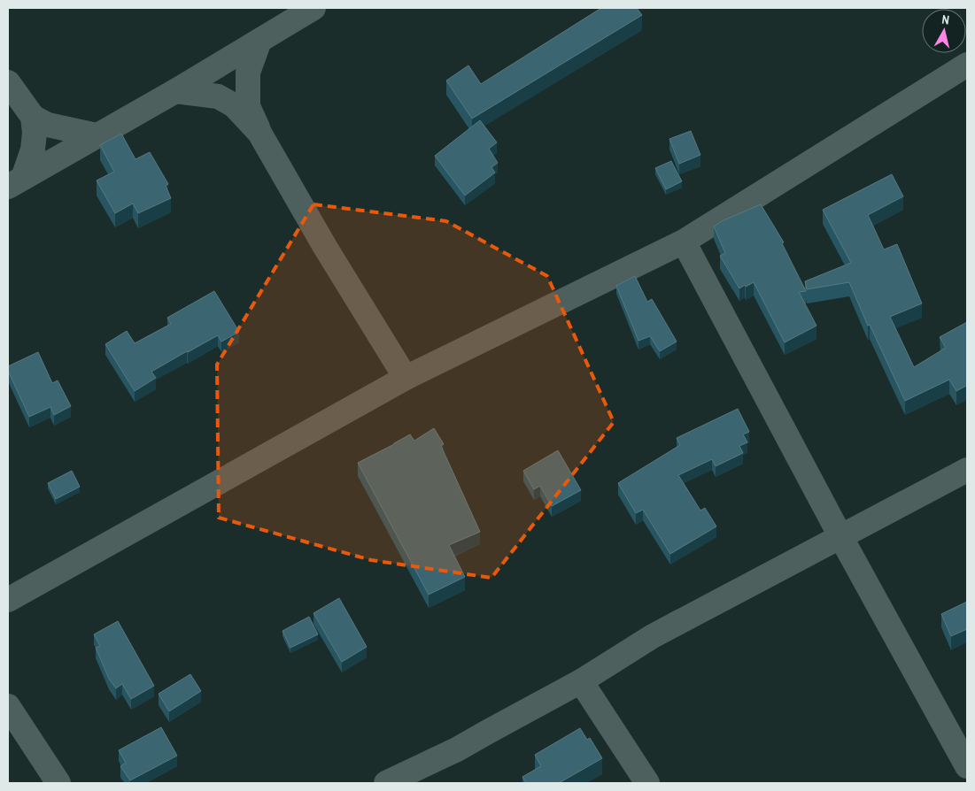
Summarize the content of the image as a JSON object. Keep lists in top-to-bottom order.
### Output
{
  "north": "top"
}
